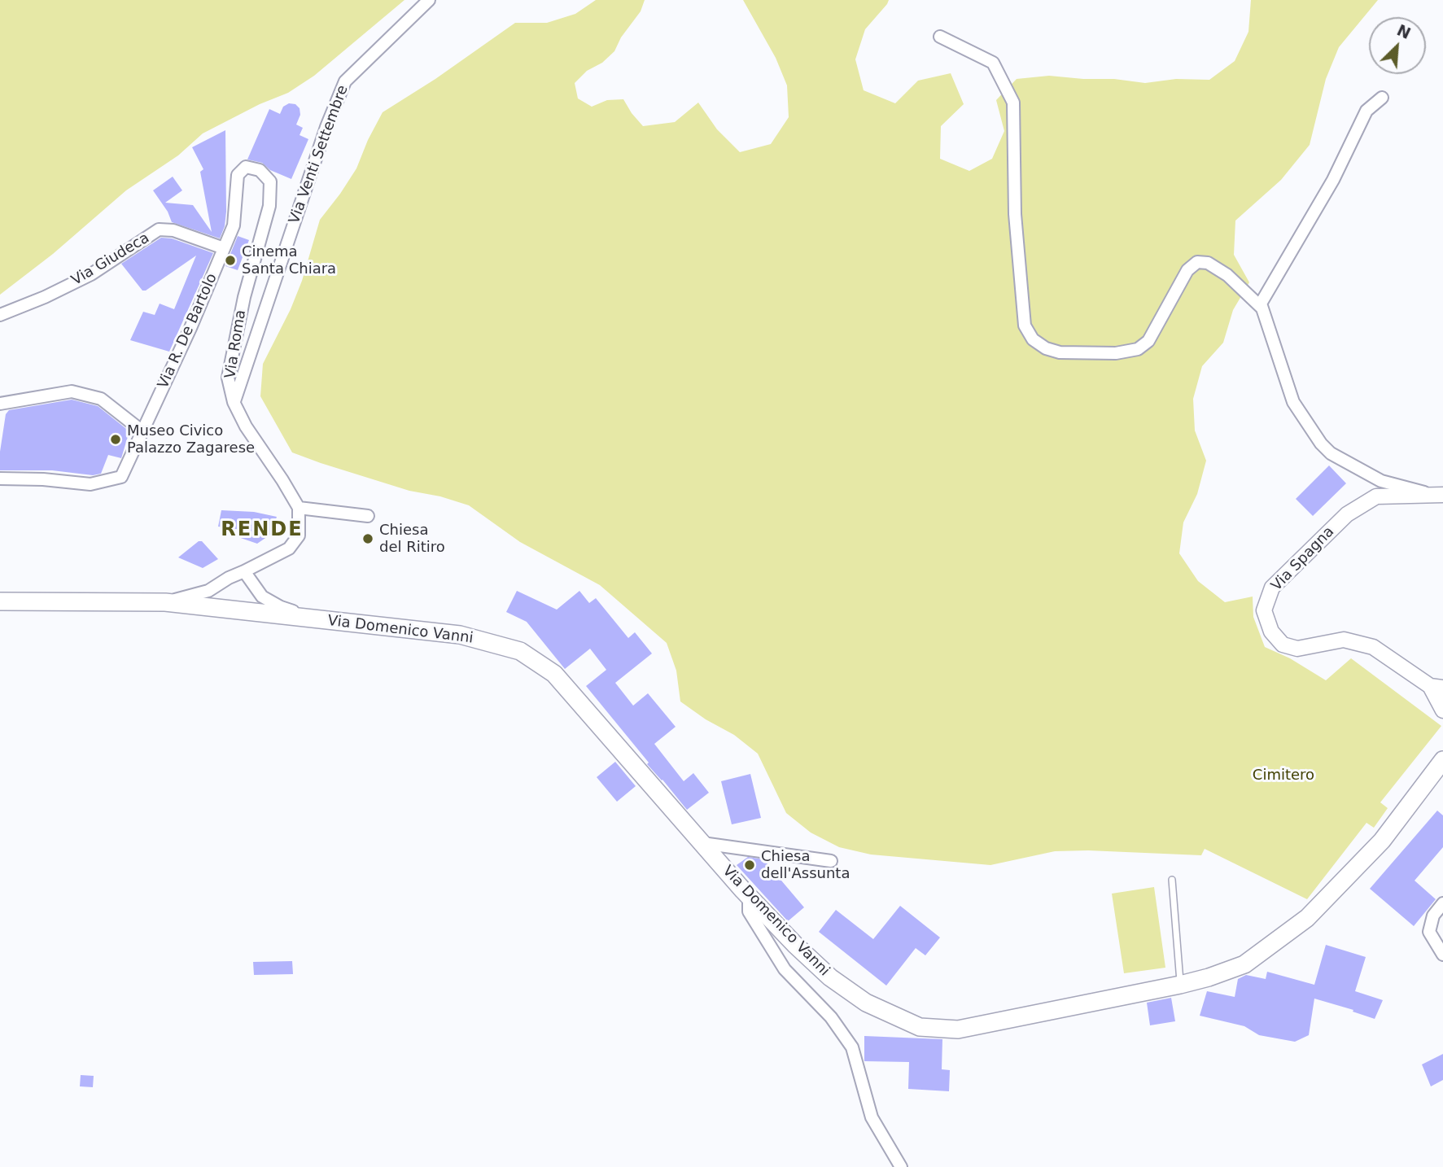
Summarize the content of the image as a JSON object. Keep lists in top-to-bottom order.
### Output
{
  "streets": {
    "main road": ["Via Domenico Vanni"],
    "street": [
      "Via Venti Settembre",
      "Via Giudeca",
      "Via R. De Bartolo",
      "Via Roma",
      "Via Spagna"
    ]
  },
  "crossings": [
    ["Via Venti Settembre", "Via Roma"],
    ["Via Giudeca", "Via R. De Bartolo"],
    ["Via R. De Bartolo", "Via Roma"]
  ],
  "districts": ["RENDE"],
  "parks": ["Cimitero"],
  "places": [
    "Cinema Santa Chiara",
    "Museo Civico Palazzo Zagarese",
    "Chiesa del Ritiro",
    "Chiesa dell'Assunta"
  ],
  "north": "top right"
}
